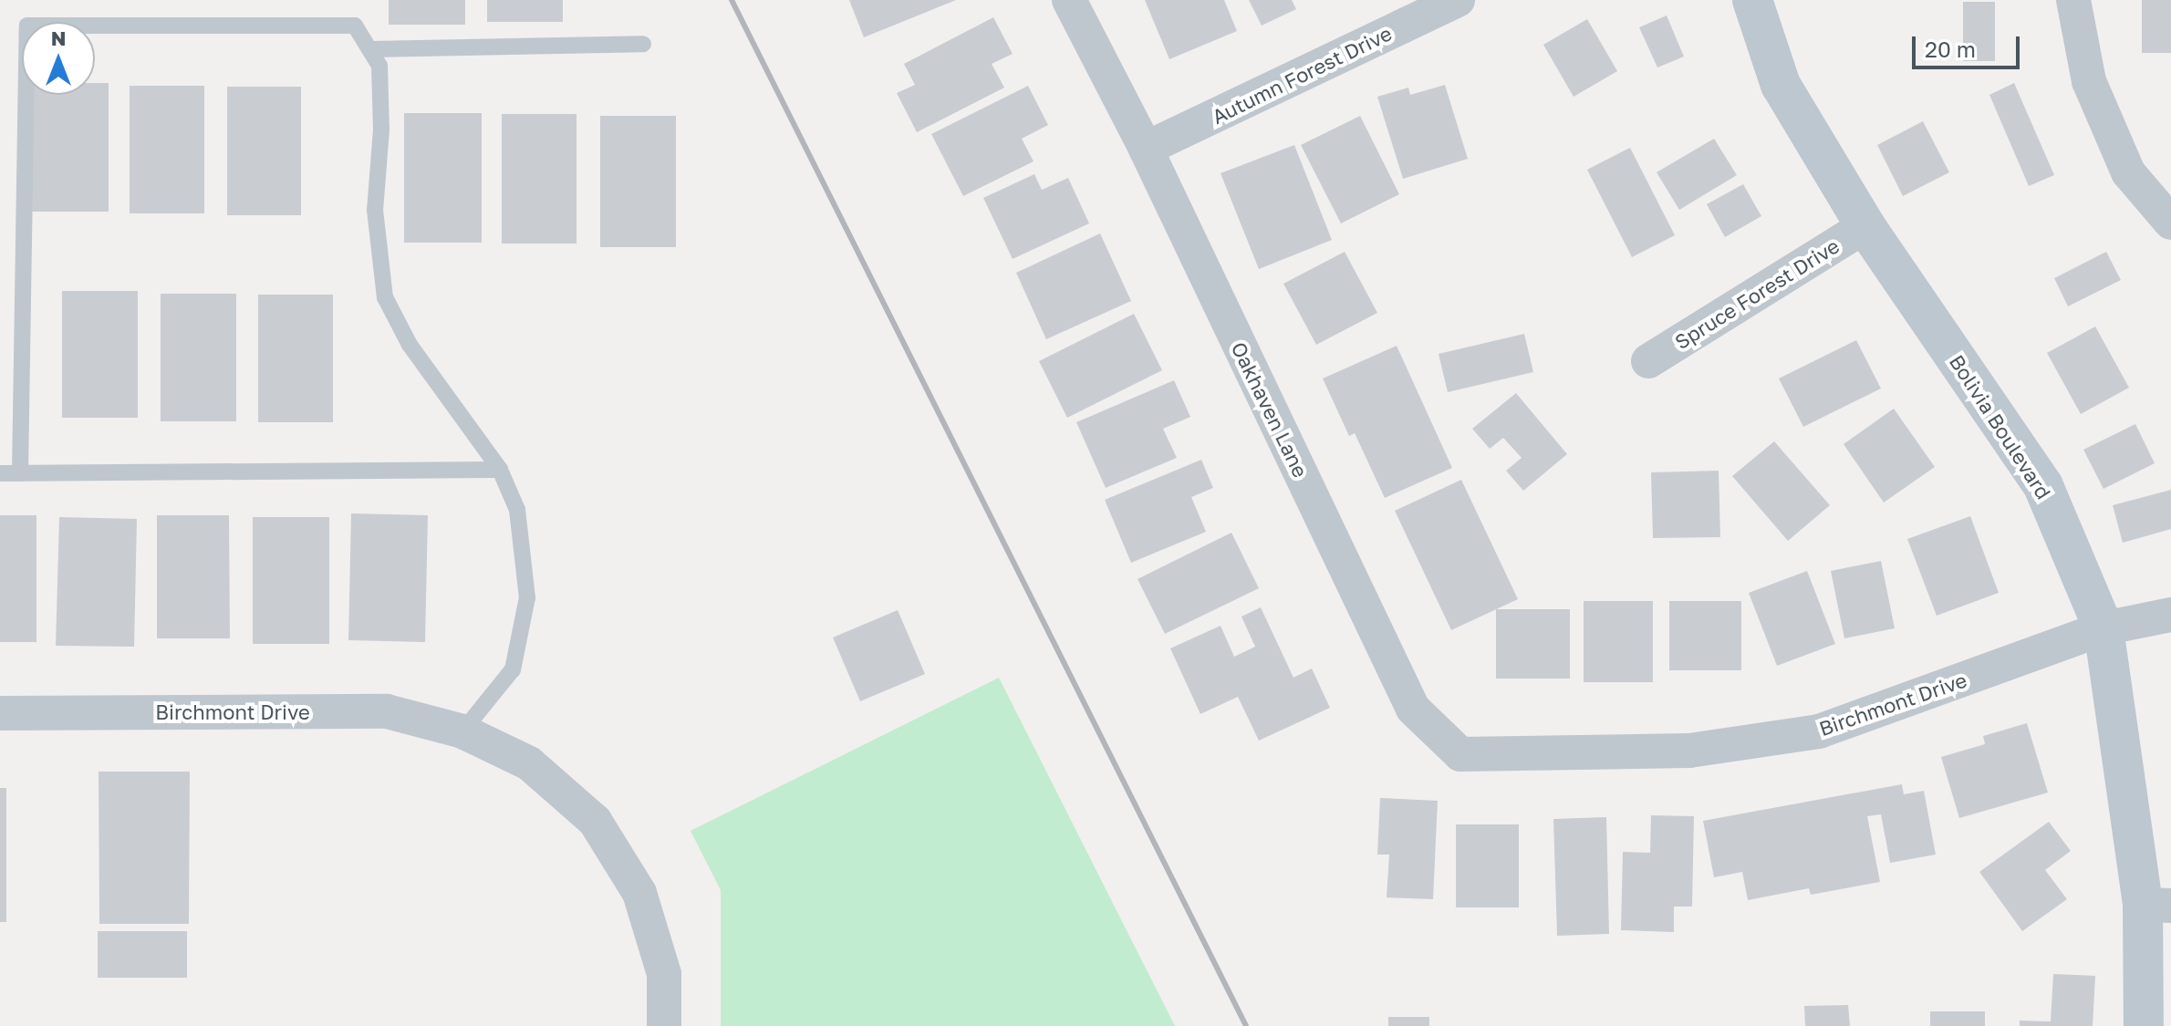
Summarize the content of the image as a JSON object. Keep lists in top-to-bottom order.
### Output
{
  "streets": {
    "street": [
      "Autumn Forest Drive",
      "Spruce Forest Drive",
      "Oakhaven Lane",
      "Bolivia Boulevard",
      "Birchmont Drive"
    ]
  },
  "crossings": [
    ["Autumn Forest Drive", "Oakhaven Lane"],
    ["Spruce Forest Drive", "Bolivia Boulevard"],
    ["Oakhaven Lane", "Birchmont Drive"],
    ["Bolivia Boulevard", "Birchmont Drive"]
  ],
  "scale_bar": "20 m",
  "north": "top"
}
